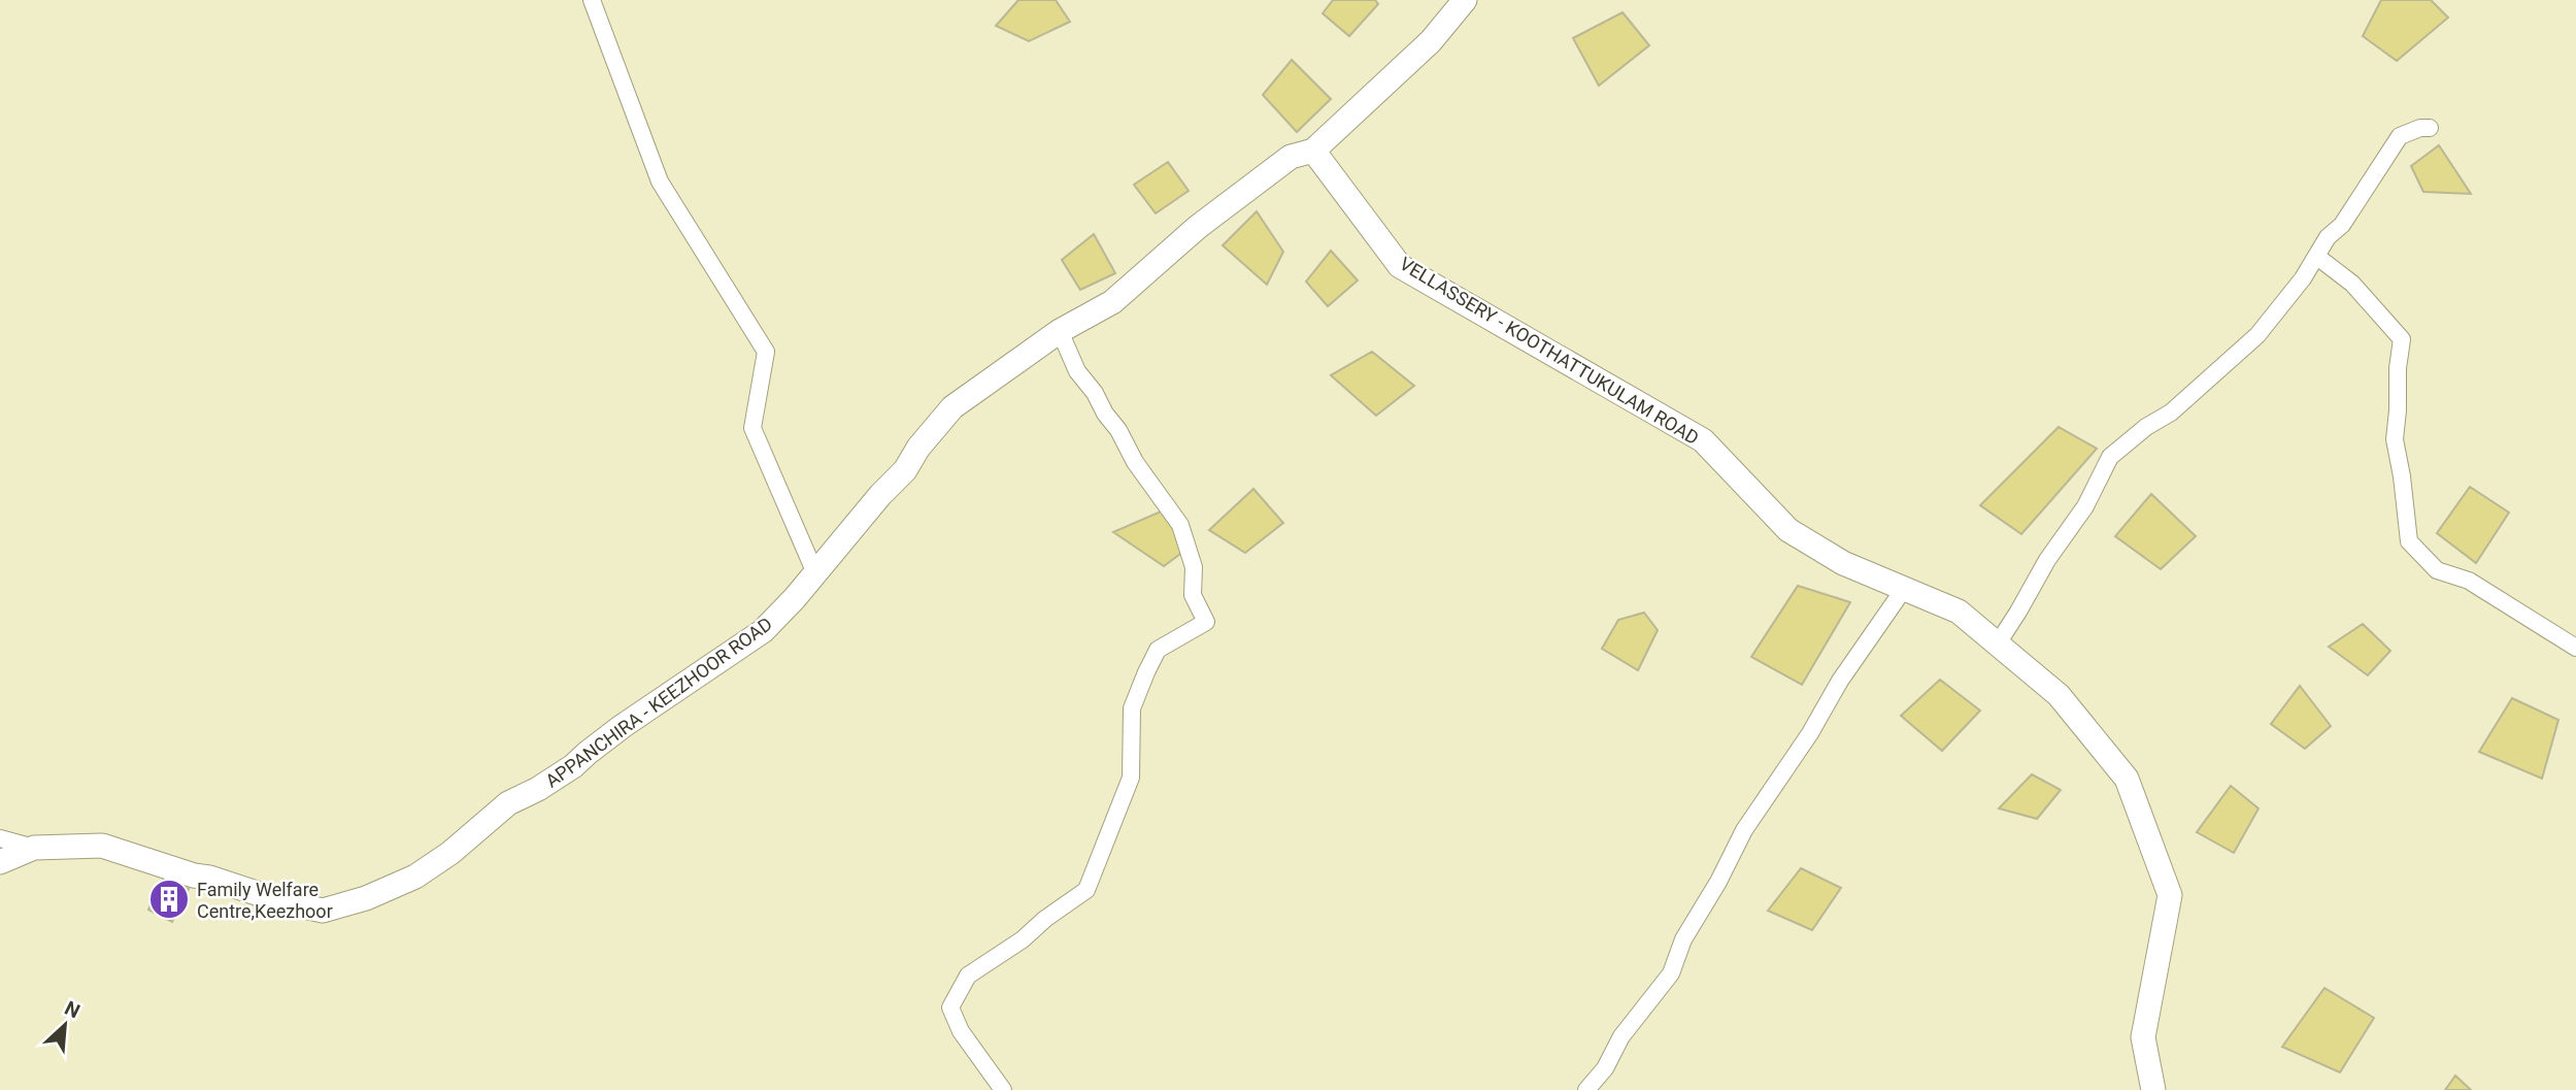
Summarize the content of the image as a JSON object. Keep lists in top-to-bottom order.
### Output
{
  "streets": {
    "main road": ["VELLASSERY - KOOTHATTUKULAM ROAD", "APPANCHIRA - KEEZHOOR ROAD"]
  },
  "crossings": [
    ["VELLASSERY - KOOTHATTUKULAM ROAD", "APPANCHIRA - KEEZHOOR ROAD"]
  ],
  "places": {
    "building": ["Family Welfare Centre,Keezhoor"]
  },
  "north": "top right"
}
